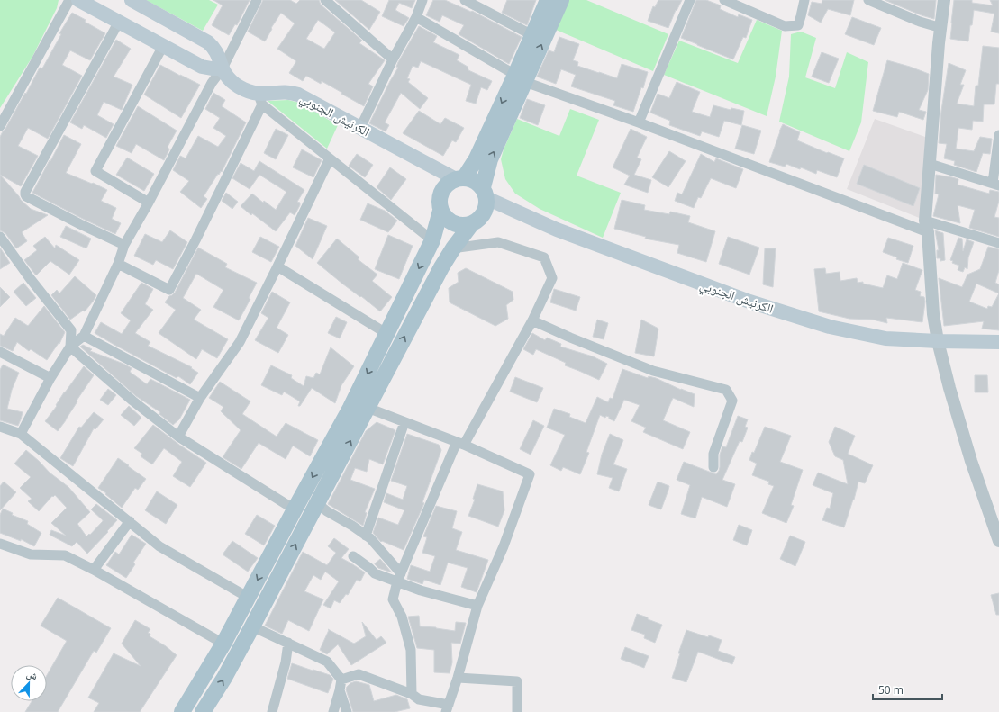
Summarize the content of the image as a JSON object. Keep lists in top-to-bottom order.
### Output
{
  "streets": {
    "main road": ["الكرنيش الجنوبي"]
  },
  "scale_bar": "50 m",
  "north": "top"
}
